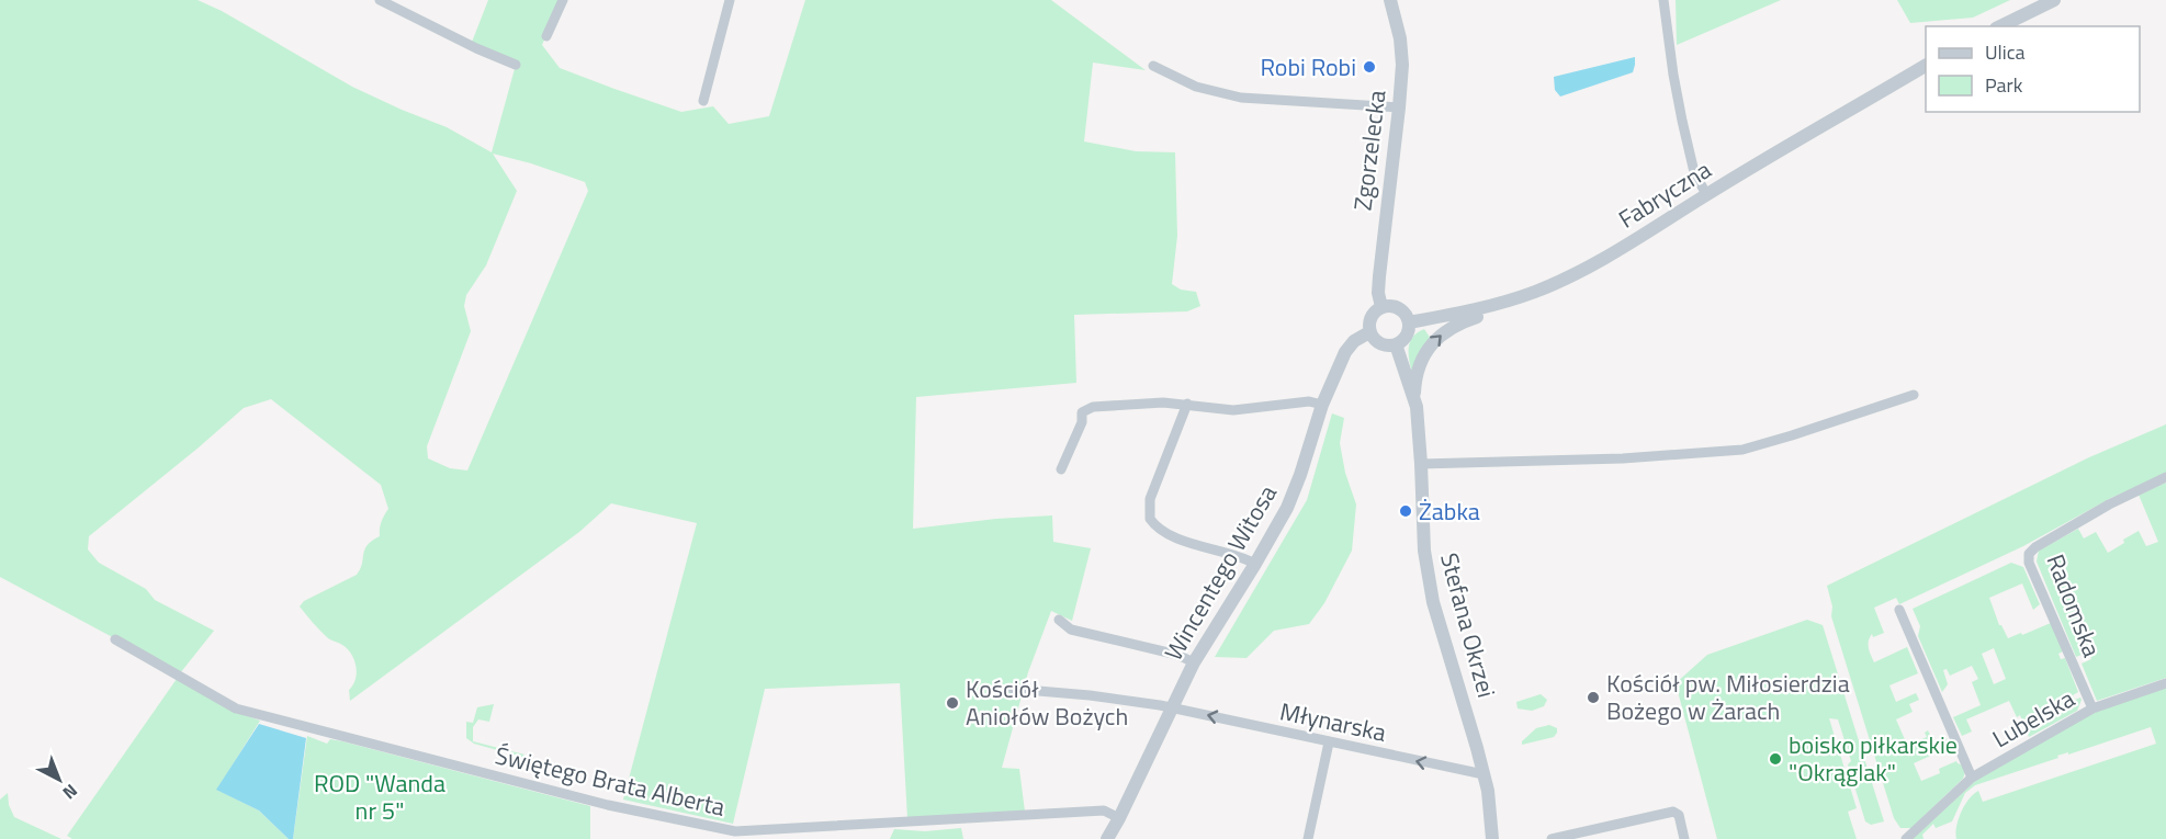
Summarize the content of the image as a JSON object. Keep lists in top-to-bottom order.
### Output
{
  "streets": {
    "street": [
      "Zgorzelecka",
      "Fabryczna",
      "Wincentego Witosa",
      "Radomska",
      "Stefana Okrzei",
      "Lubelska",
      "Młynarska",
      "Świętego Brata Alberta"
    ]
  },
  "crossings": [
    ["Zgorzelecka", "Fabryczna"],
    ["Zgorzelecka", "Wincentego Witosa"],
    ["Zgorzelecka", "Stefana Okrzei"],
    ["Fabryczna", "Wincentego Witosa"],
    ["Fabryczna", "Stefana Okrzei"],
    ["Wincentego Witosa", "Stefana Okrzei"],
    ["Wincentego Witosa", "Młynarska"],
    ["Wincentego Witosa", "Świętego Brata Alberta"],
    ["Radomska", "Lubelska"],
    ["Stefana Okrzei", "Młynarska"]
  ],
  "one_way": ["Młynarska"],
  "parks": ["ROD \"Wanda nr 5\""],
  "places": [
    "Robi Robi",
    "Żabka",
    "Kościół pw. Miłosierdzia Bożego w Żarach",
    "Kościół Aniołów Bożych",
    "boisko piłkarskie \"Okrąglak\""
  ],
  "legend": ["Ulica", "Park"],
  "north": "bottom right"
}
